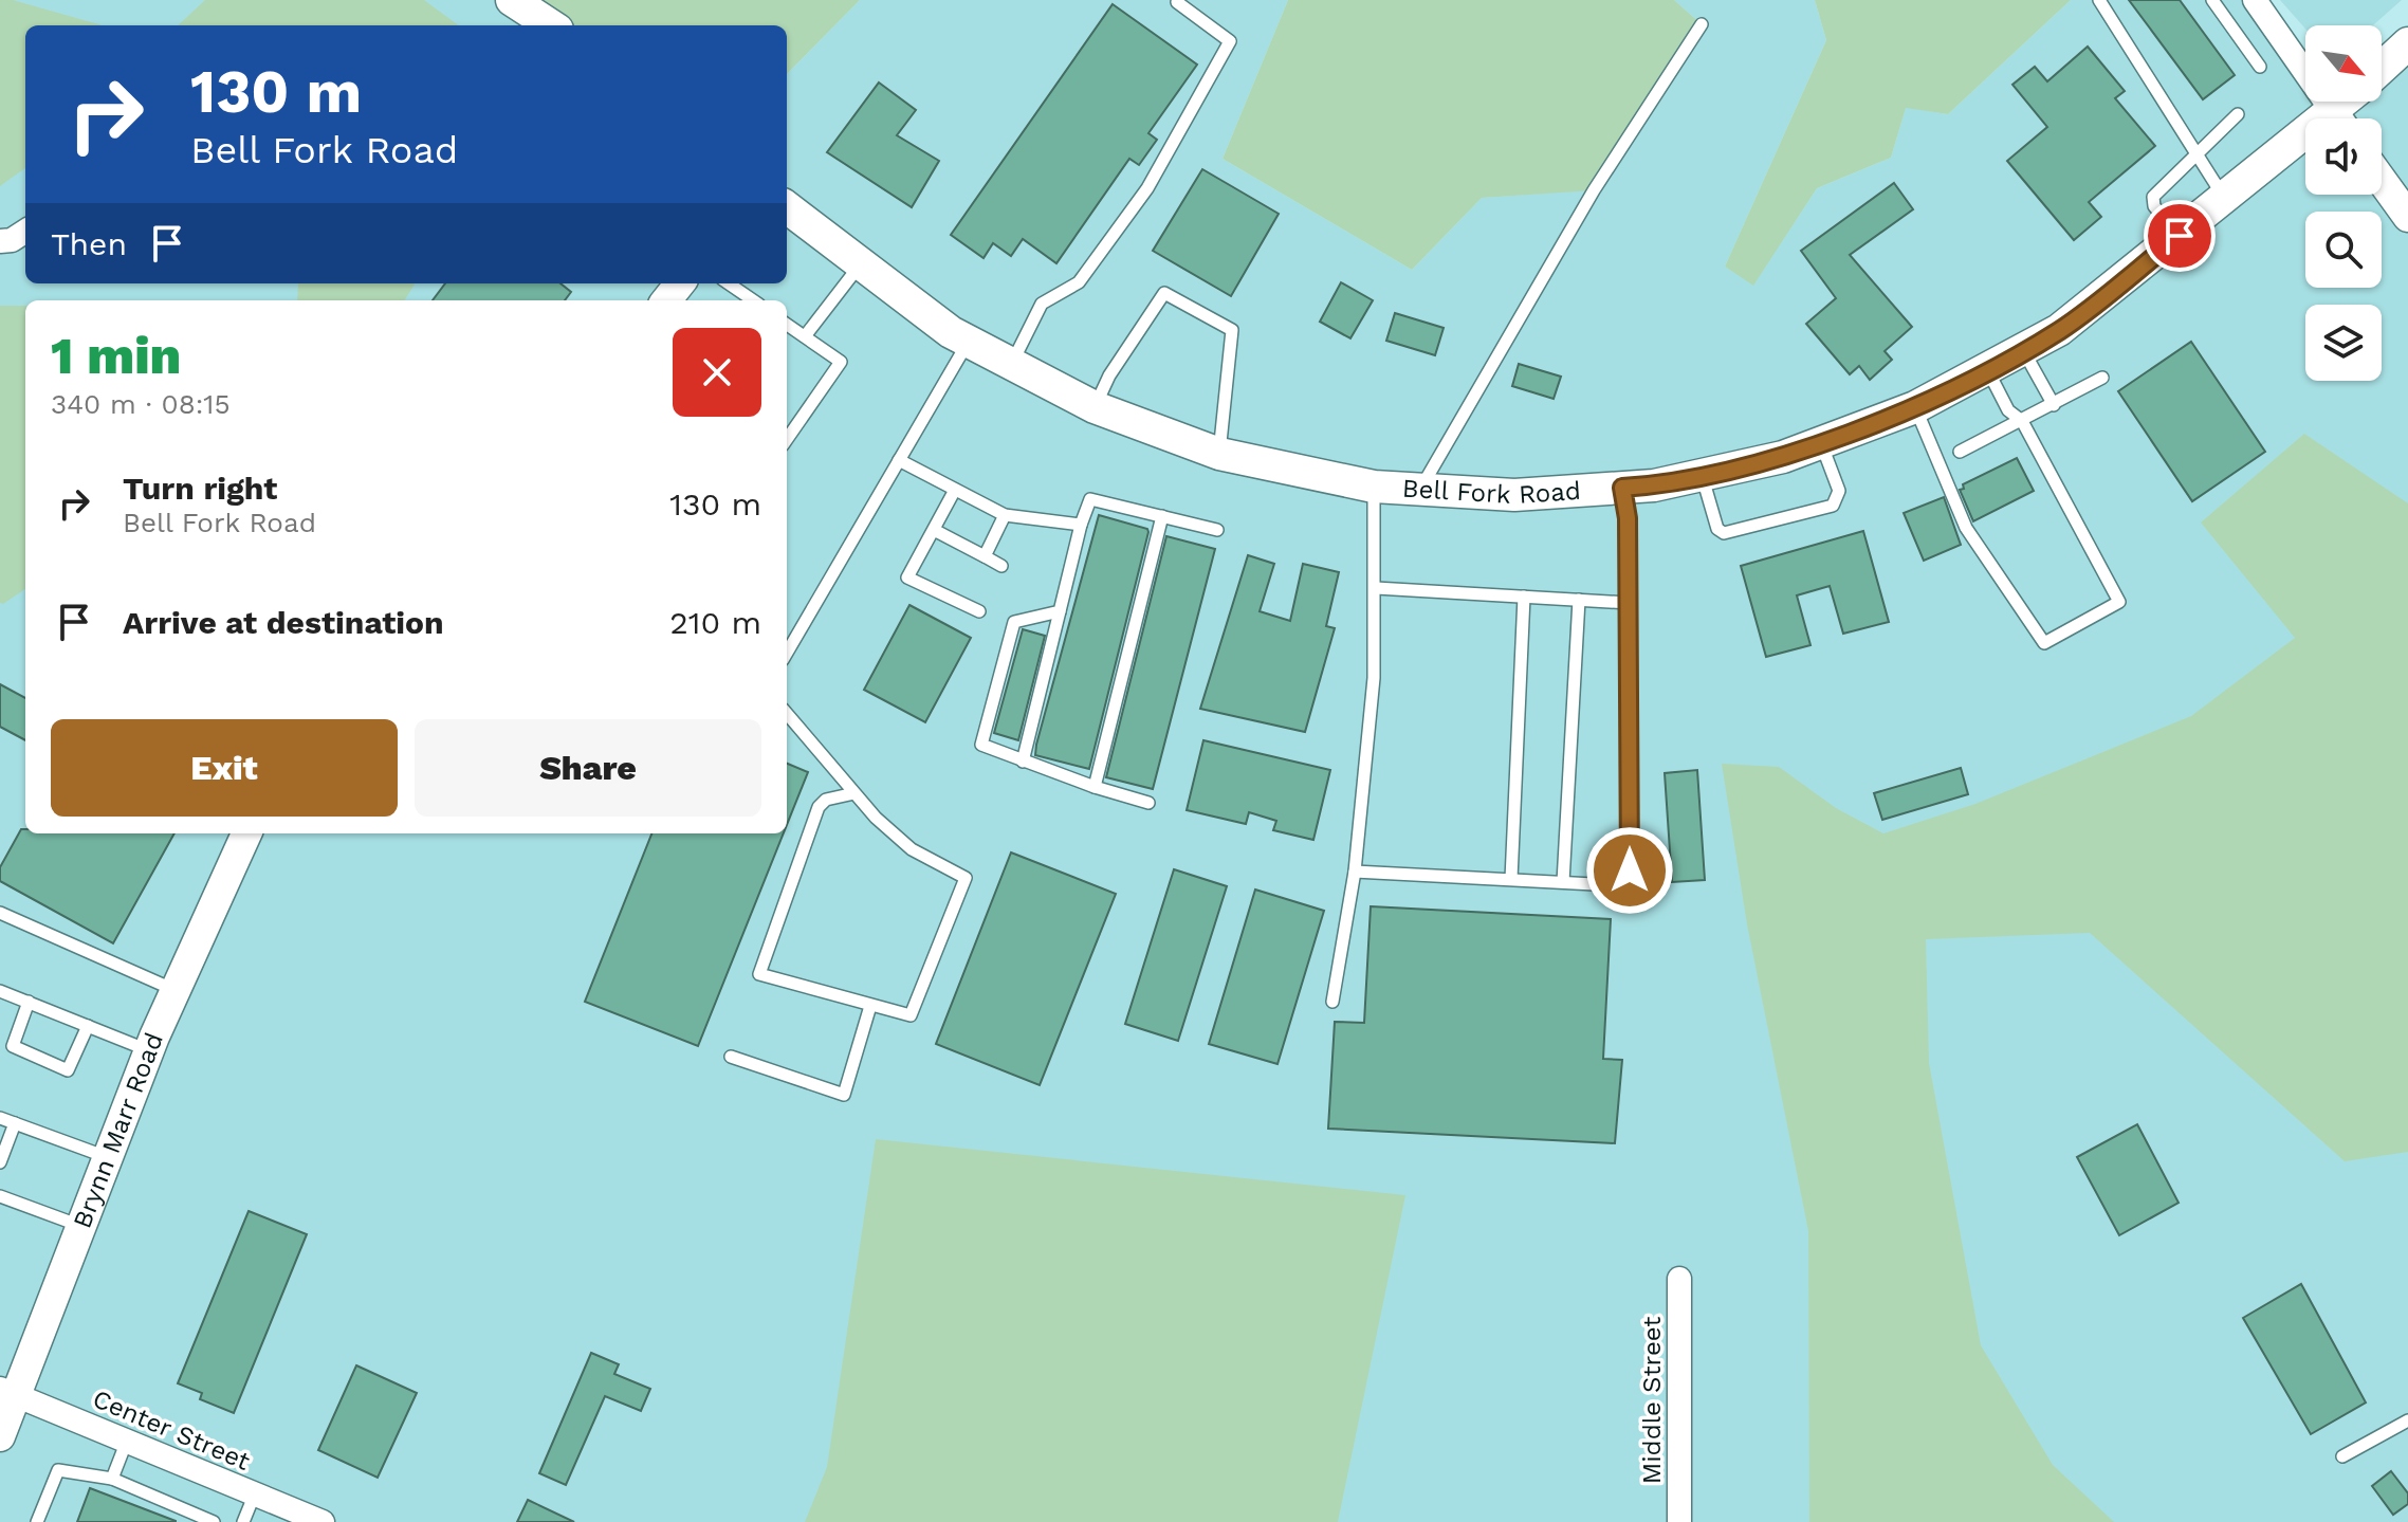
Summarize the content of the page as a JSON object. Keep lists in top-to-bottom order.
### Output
{
  "streets": {
    "main road": ["Bell Fork Road"],
    "street": ["Brynn Marr Road", "Middle Street", "Center Street"]
  },
  "crossings": [
    ["Brynn Marr Road", "Center Street"]
  ],
  "north": "bottom right",
  "page": {
    "turn": ["130 m", "Bell Fork Road"],
    "then": "Then",
    "heading": ["1 min", "340 m · 08:15"],
    "list": [
      {
        "name": "Turn right",
        "note": "Bell Fork Road",
        "value": "130 m"
      },
      {
        "name": "Arrive at destination",
        "value": "210 m"
      }
    ],
    "buttons": ["Exit", "Share"]
  }
}
